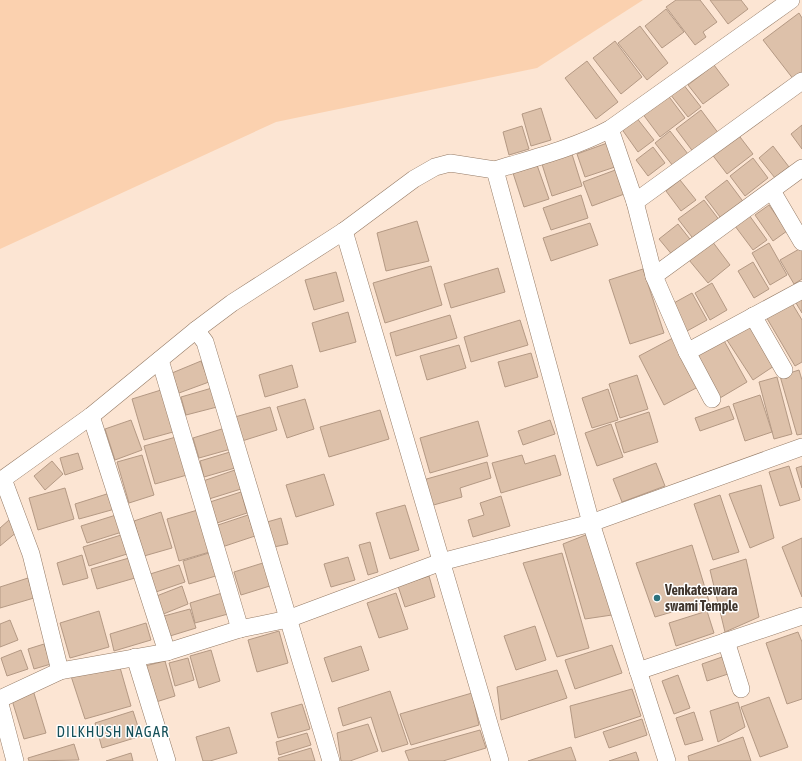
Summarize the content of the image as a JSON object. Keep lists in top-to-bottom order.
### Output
{
  "districts": ["DILKHUSH NAGAR"],
  "places": ["Venkateswara swami Temple"]
}
